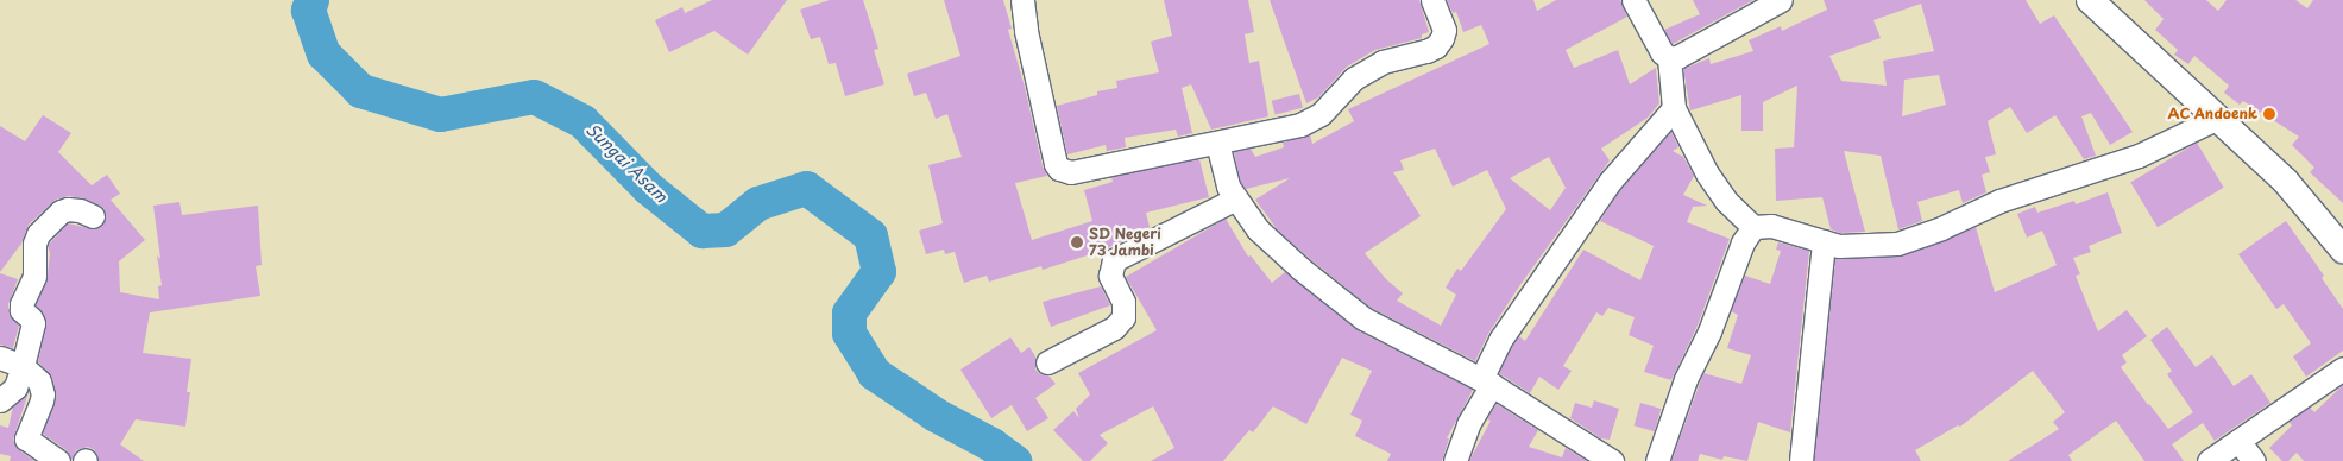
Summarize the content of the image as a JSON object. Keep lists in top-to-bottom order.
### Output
{
  "water": ["Sungai Asam"],
  "places": ["AC Andoenk", "SD Negeri 73 Jambi"]
}
